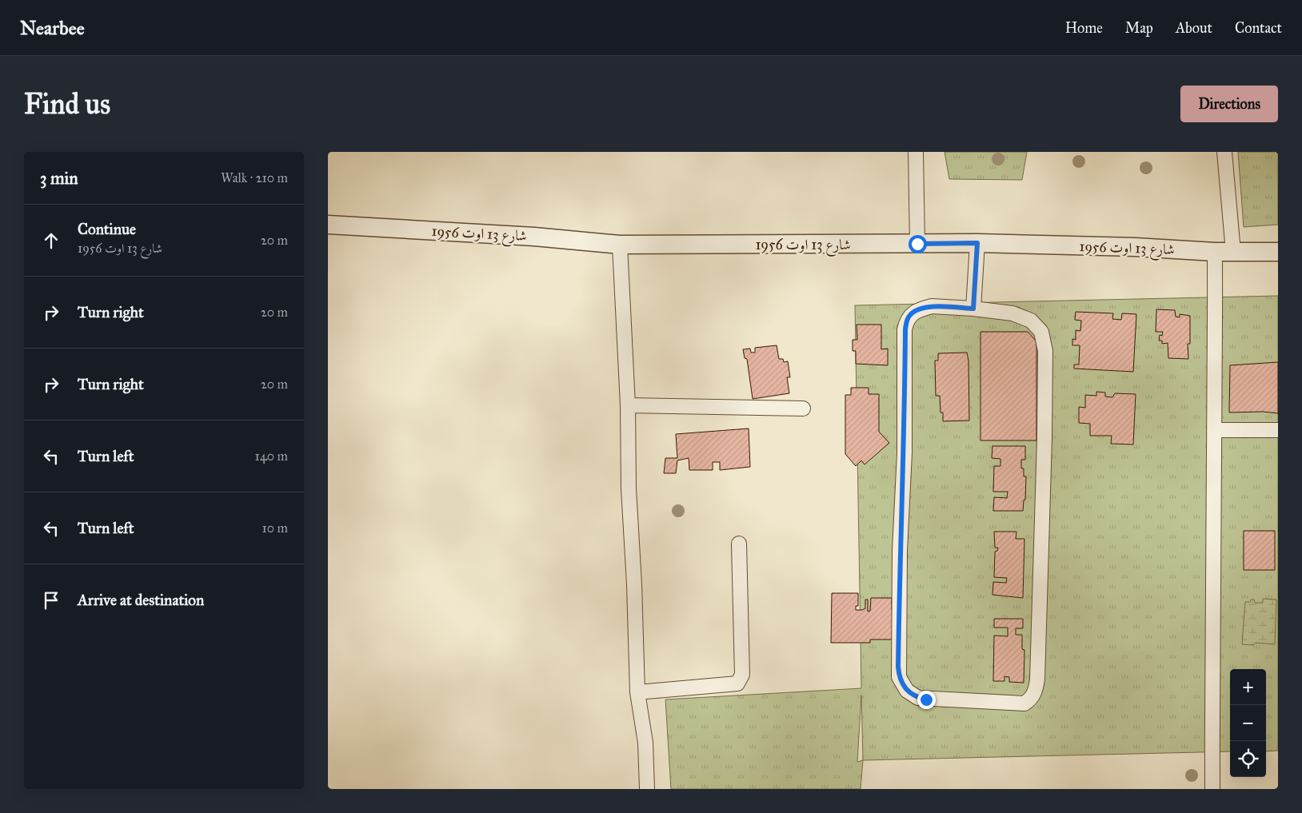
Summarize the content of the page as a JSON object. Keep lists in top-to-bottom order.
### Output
{
  "streets": {
    "street": ["شارع 13 اوت 1956"]
  },
  "page": {
    "header": "Nearbee",
    "nav": [
      "Home",
      "Map",
      "About",
      "Contact"
    ],
    "buttons": "Directions",
    "title": "Find us",
    "heading": ["3 min", "Walk · 210 m"],
    "list": [
      ["Continue", "شارع 13 اوت 1956", "20 m"],
      ["Turn right", "20 m"],
      ["Turn right", "20 m"],
      ["Turn left", "140 m"],
      ["Turn left", "10 m"],
      "Arrive at destination"
    ],
    "map_buttons": ["+", "−"]
  }
}
